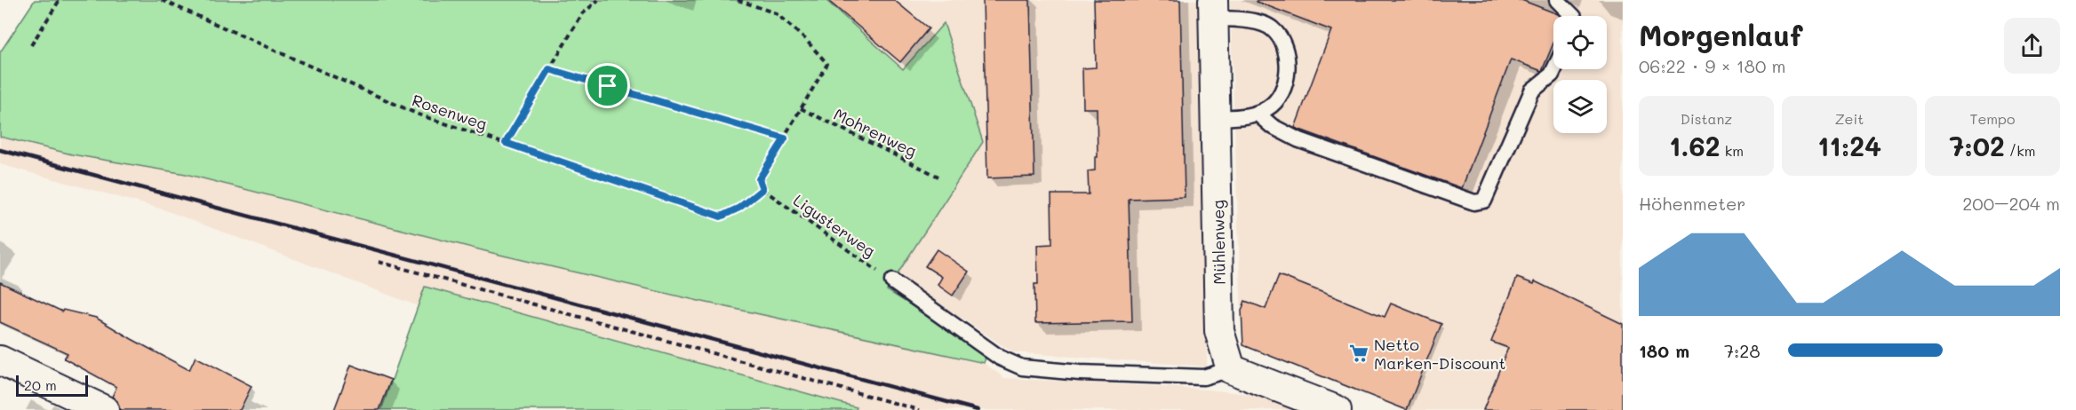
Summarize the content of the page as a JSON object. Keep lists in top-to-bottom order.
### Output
{
  "streets": {
    "street": ["Mühlenweg"],
    "path": ["Rosenweg", "Mohrenweg", "Ligusterweg"]
  },
  "crossings": [
    ["Rosenweg", "Ligusterweg"]
  ],
  "places": {
    "supermarket": ["Netto Marken-Discount"]
  },
  "scale_bar": "20 m",
  "page": {
    "heading": ["Morgenlauf", "06:22 · 9 × 180 m"],
    "stats": [
      ["Distanz", "1.62 km"],
      ["Zeit", "11:24"],
      ["Tempo", "7:02 /km"]
    ],
    "chart": ["Höhenmeter", "200–204 m"],
    "list": [
      {
        "name": "180 m",
        "note": "7:28"
      }
    ],
    "scale": "20 m"
  }
}
